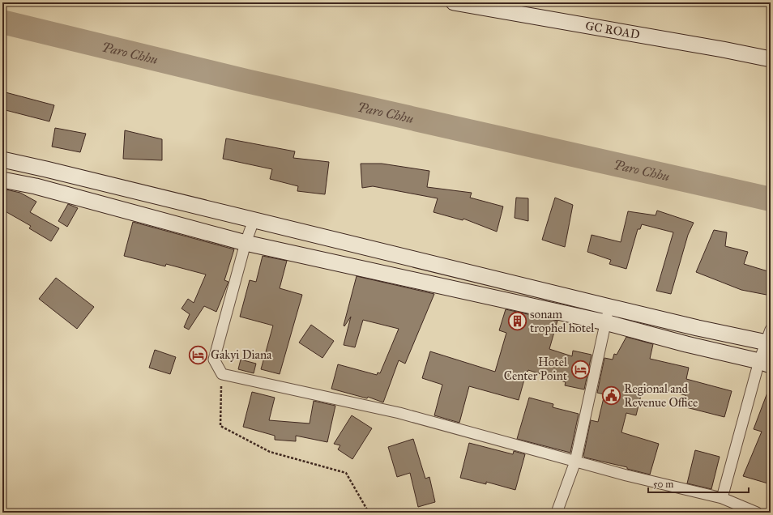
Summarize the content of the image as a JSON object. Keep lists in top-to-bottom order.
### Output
{
  "streets": {
    "street": ["GC ROAD"]
  },
  "water": ["Paro Chhu"],
  "places": {
    "building": ["sonam trophel hotel"],
    "hotel": ["Gakyi Diana", "Hotel Center Point"],
    "public building": ["Regional and Revenue Office"]
  },
  "scale_bar": "50 m"
}
